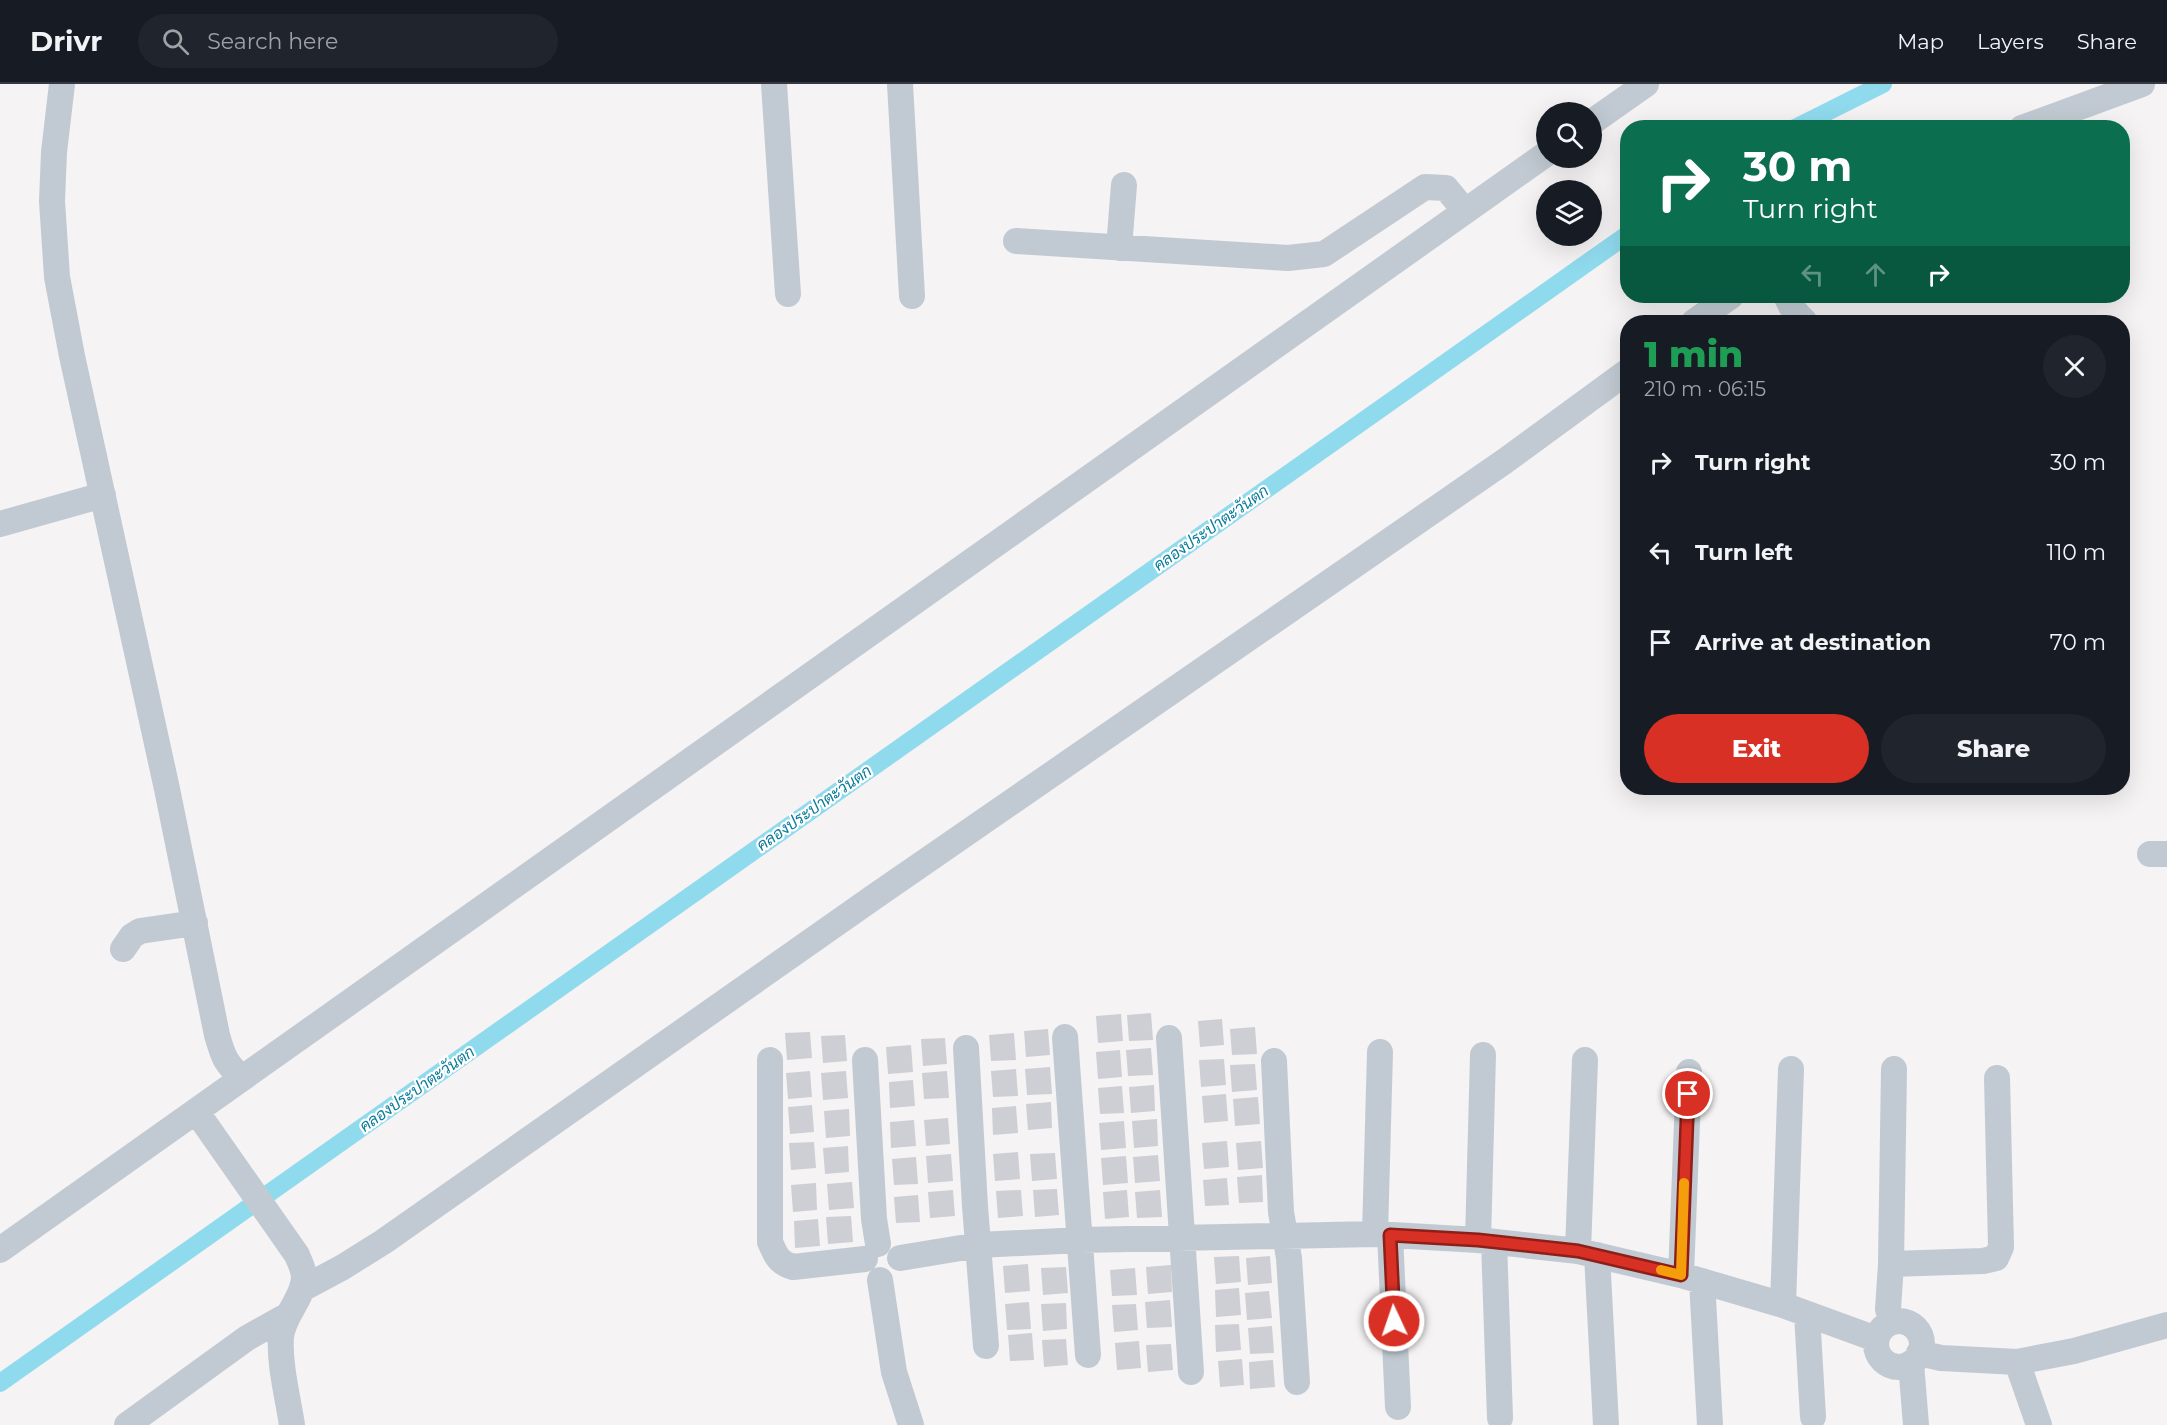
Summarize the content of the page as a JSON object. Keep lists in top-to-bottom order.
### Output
{
  "water": ["คลองประปาตะวันตก"],
  "page": {
    "header": "Drivr",
    "search": "Search here",
    "nav": ["Map", "Layers", "Share"],
    "turn": ["30 m", "Turn right"],
    "heading": ["1 min", "210 m · 06:15"],
    "list": [
      {
        "name": "Turn right",
        "value": "30 m"
      },
      {
        "name": "Turn left",
        "value": "110 m"
      },
      {
        "name": "Arrive at destination",
        "value": "70 m"
      }
    ],
    "buttons": ["Exit", "Share"]
  }
}
